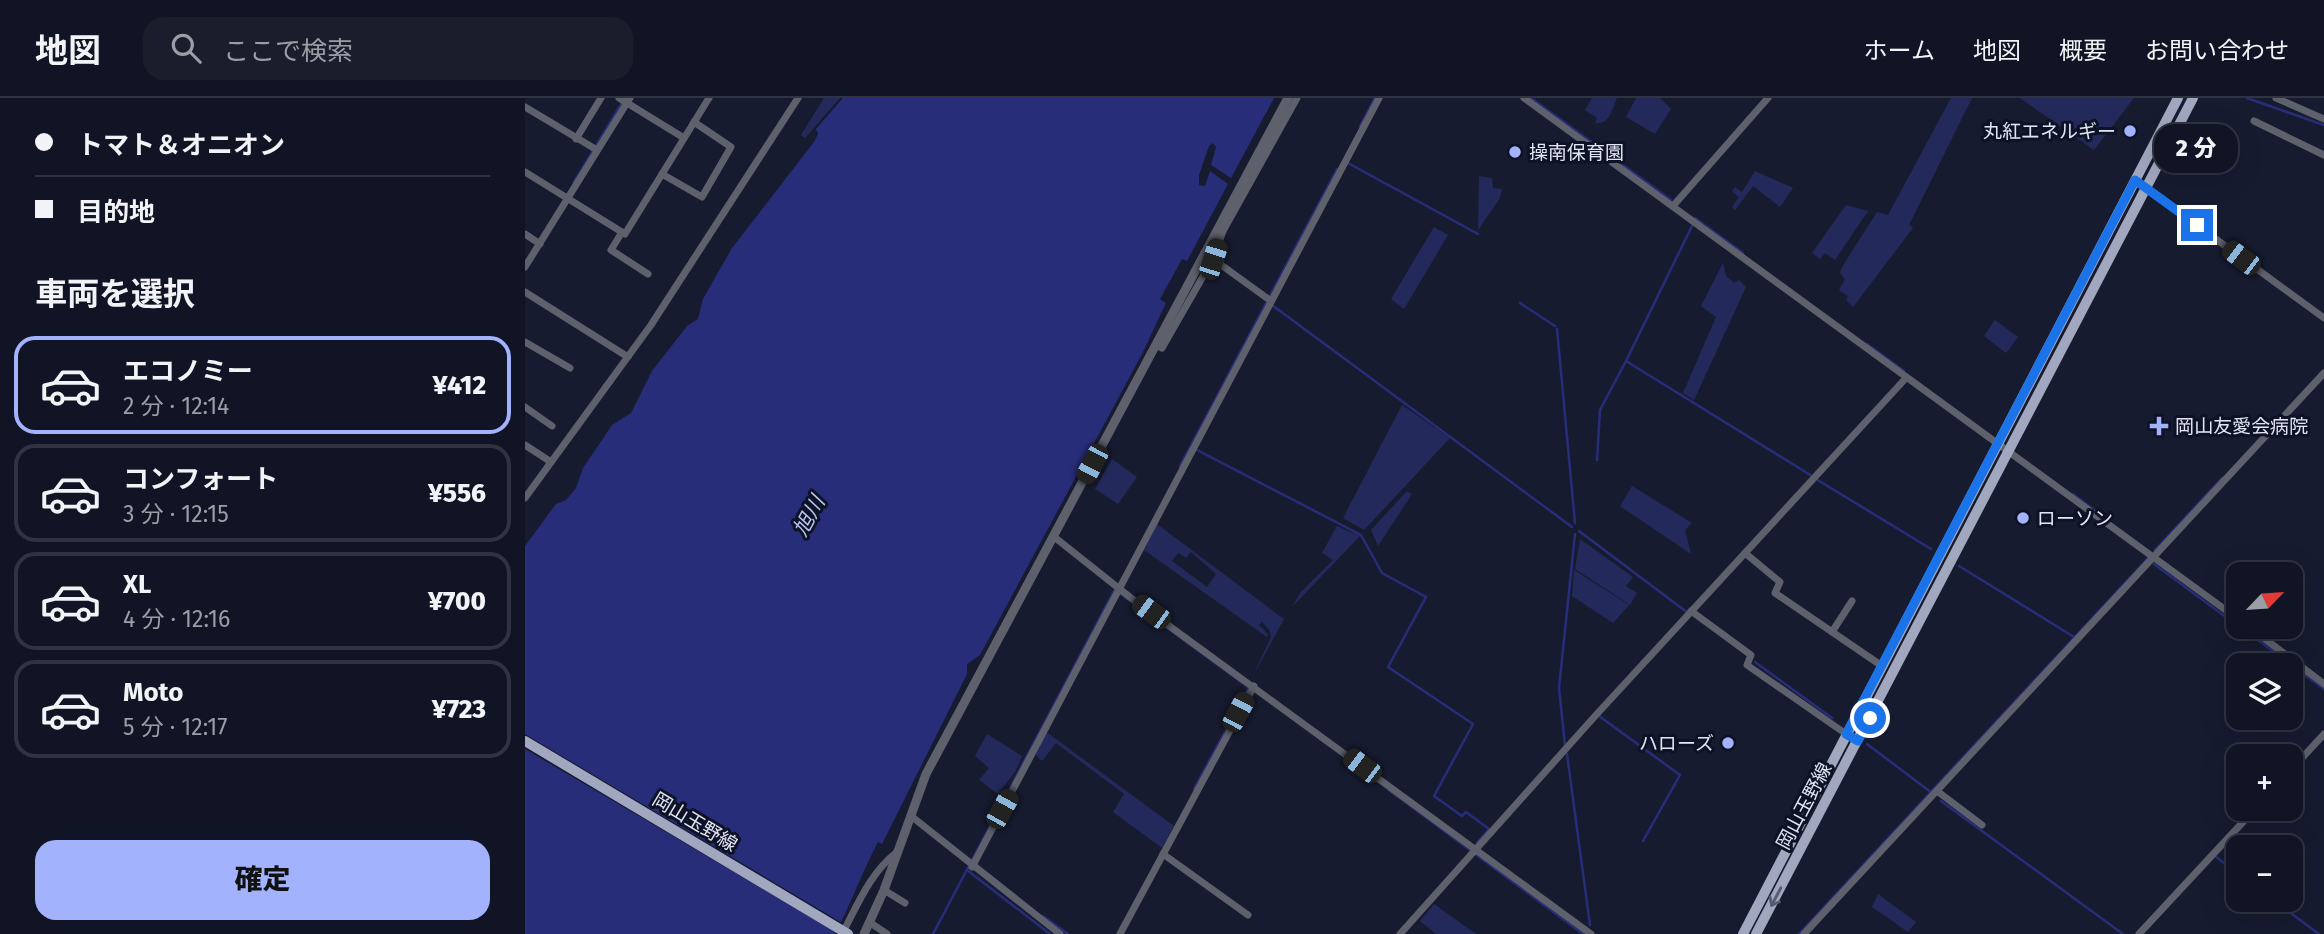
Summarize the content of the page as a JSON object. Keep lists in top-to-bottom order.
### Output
{
  "streets": {
    "main road": ["岡山玉野線"]
  },
  "water": ["旭川"],
  "places": {
    "other": [
      "丸紅エネルギー",
      "操南保育園",
      "ローソン",
      "ハローズ"
    ],
    "health": ["岡山友愛会病院"]
  },
  "north": "top right",
  "page": {
    "header": "地図",
    "search": "ここで検索",
    "nav": [
      "ホーム",
      "地図",
      "概要",
      "お問い合わせ"
    ],
    "banner": ["トマト＆オニオン", "目的地"],
    "bubble": "2 分",
    "heading": "車両を選択",
    "list": [
      {
        "name": "エコノミー",
        "note": "2 分 · 12:14",
        "value": "¥412"
      },
      {
        "name": "コンフォート",
        "note": "3 分 · 12:15",
        "value": "¥556"
      },
      {
        "name": "XL",
        "note": "4 分 · 12:16",
        "value": "¥700"
      },
      {
        "name": "Moto",
        "note": "5 分 · 12:17",
        "value": "¥723"
      }
    ],
    "map_buttons": ["+", "−"],
    "buttons": "確定"
  }
}
